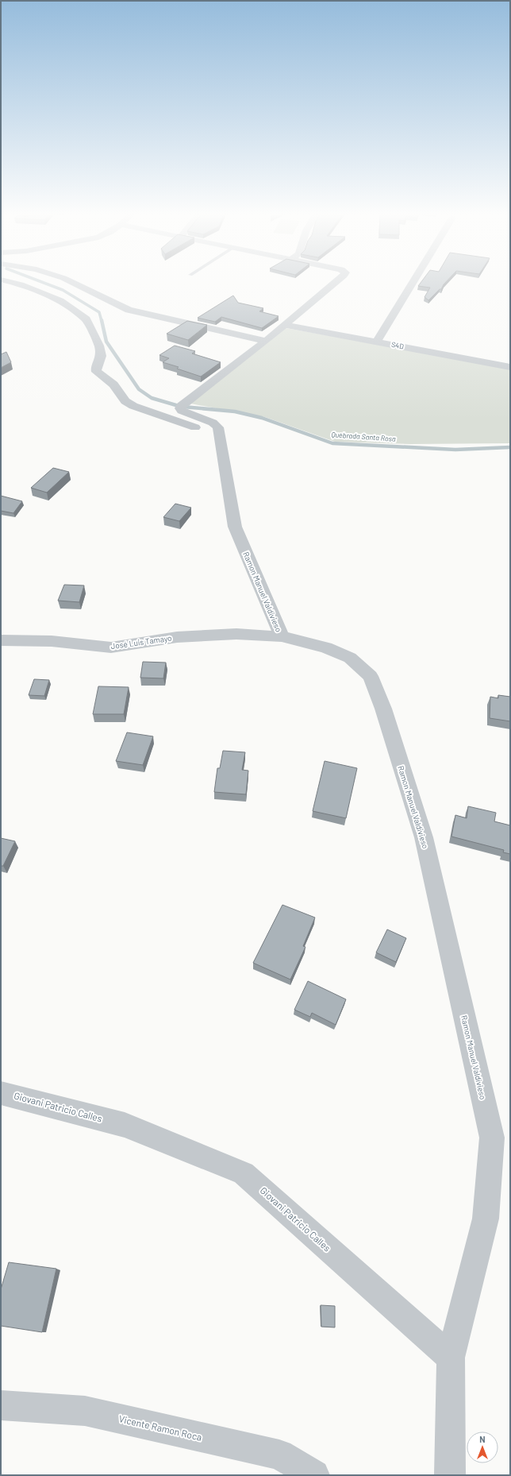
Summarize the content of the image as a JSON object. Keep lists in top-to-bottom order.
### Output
{
  "streets": {
    "street": [
      "S4D",
      "Ramon Manuel Valdivieso",
      "José Luis Tamayo",
      "Giovani Patricio Calles",
      "Vicente Ramon Roca"
    ]
  },
  "crossings": [
    ["S4D", "Ramon Manuel Valdivieso"],
    ["Ramon Manuel Valdivieso", "José Luis Tamayo"],
    ["Ramon Manuel Valdivieso", "Giovani Patricio Calles"]
  ],
  "water": ["Quebrada Santa Rosa"],
  "north": "top"
}
